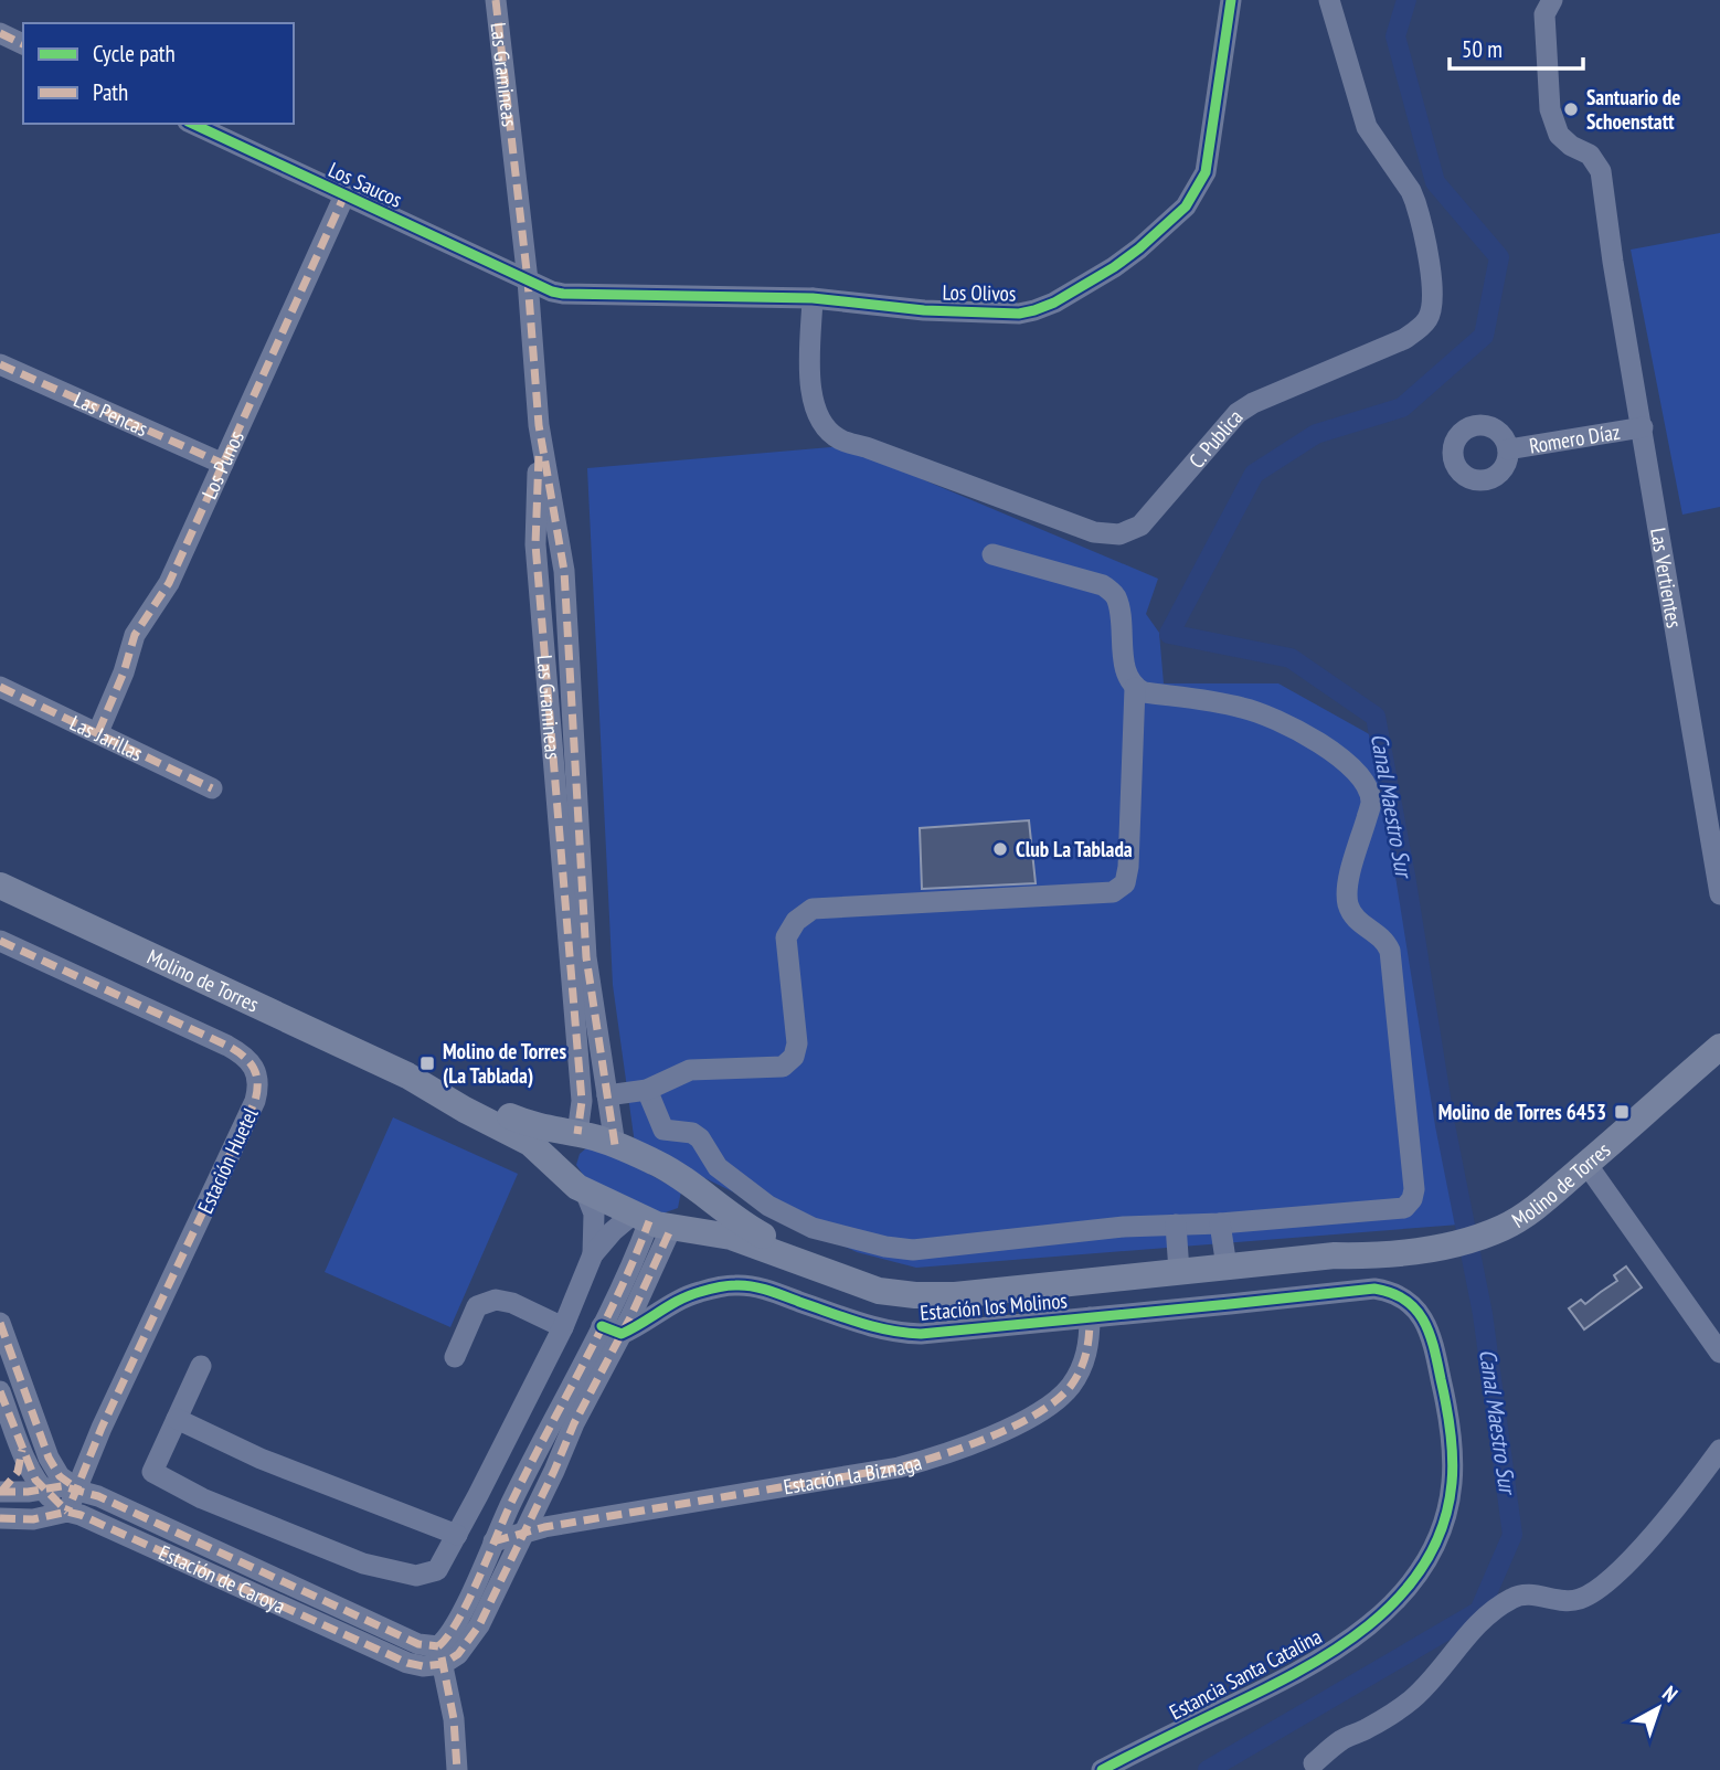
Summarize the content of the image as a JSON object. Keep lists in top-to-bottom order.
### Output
{
  "streets": {
    "main road": ["Molino de Torres"],
    "street": [
      "Las Gramineas",
      "Los Saucos",
      "Los Olivos",
      "Las Pencas",
      "Romero Díaz",
      "C. Publica",
      "Los Punos",
      "Las Vertientes",
      "Las Jarillas",
      "Estación Huetel",
      "Estación los Molinos",
      "Estación la Biznaga",
      "Estación de Caroya",
      "Estancia Santa Catalina"
    ]
  },
  "crossings": [
    ["Las Gramineas", "Los Saucos"],
    ["Las Gramineas", "Los Olivos"],
    ["Los Saucos", "Los Olivos"],
    ["Los Saucos", "Los Punos"],
    ["Los Olivos", "C. Publica"],
    ["Las Pencas", "Los Punos"],
    ["Romero Díaz", "Las Vertientes"],
    ["Los Punos", "Las Jarillas"],
    ["Estación Huetel", "Estación de Caroya"],
    ["Estación los Molinos", "Estación la Biznaga"],
    ["Estación los Molinos", "Estancia Santa Catalina"]
  ],
  "water": ["Canal Maestro Sur"],
  "places": {
    "other": ["Santuario de Schoenstatt", "Club La Tablada"],
    "transit": ["Molino de Torres (La Tablada)", "Molino de Torres 6453"]
  },
  "legend": ["Cycle path", "Path"],
  "scale_bar": "50 m",
  "north": "top right"
}
